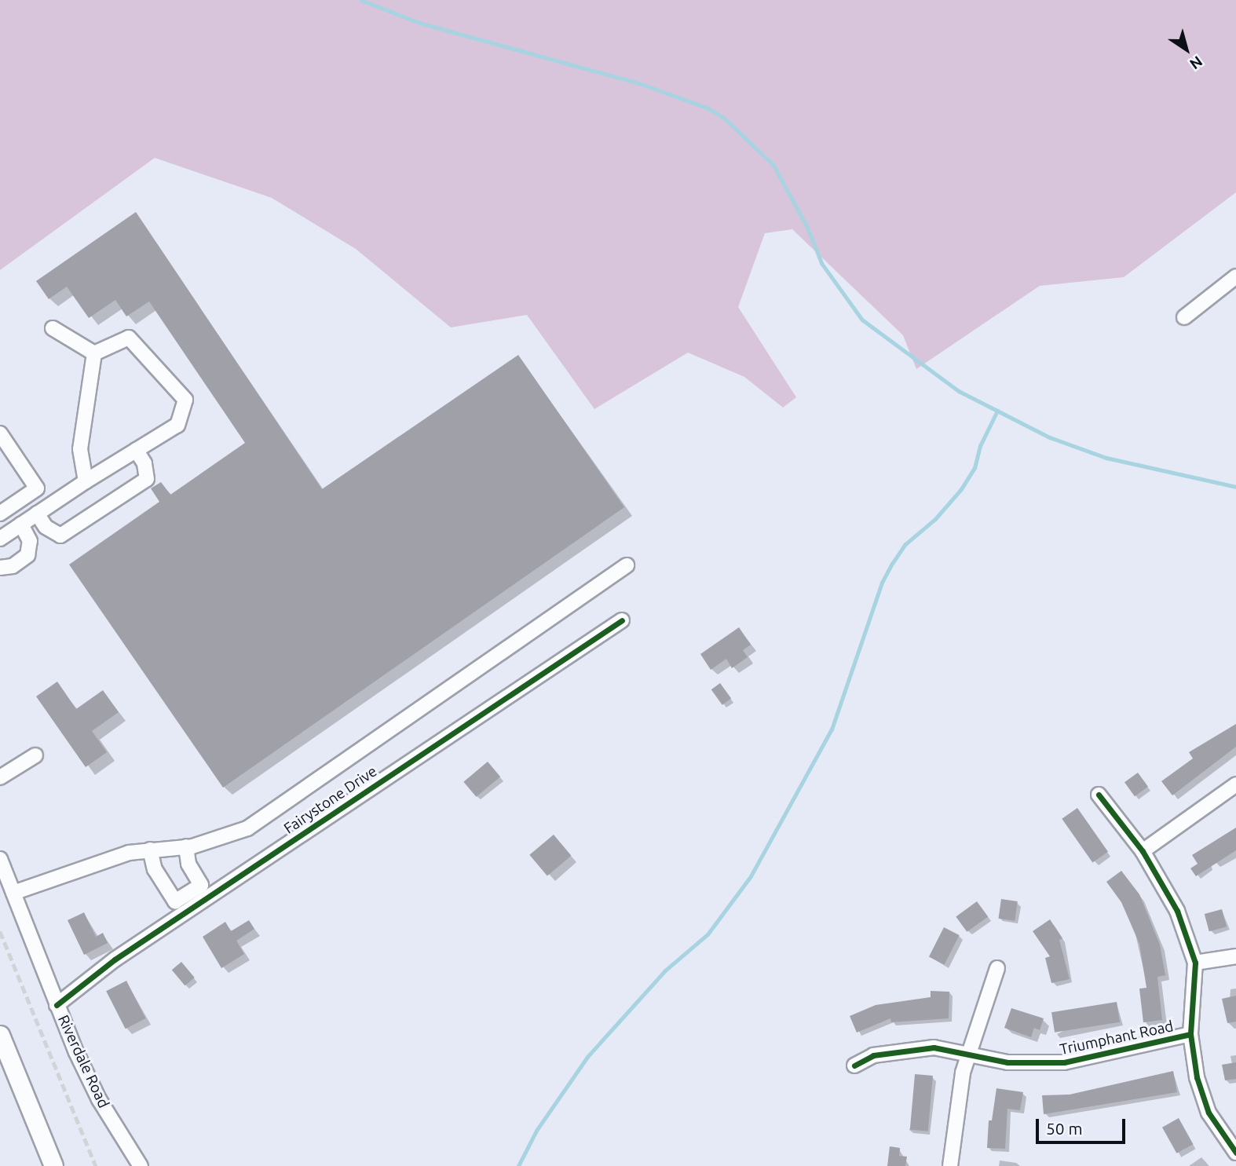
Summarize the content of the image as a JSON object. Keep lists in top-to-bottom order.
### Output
{
  "streets": {
    "street": ["Fairystone Drive", "Triumphant Road", "Riverdale Road"]
  },
  "crossings": [
    ["Fairystone Drive", "Riverdale Road"]
  ],
  "scale_bar": "50 m",
  "north": "bottom right"
}
